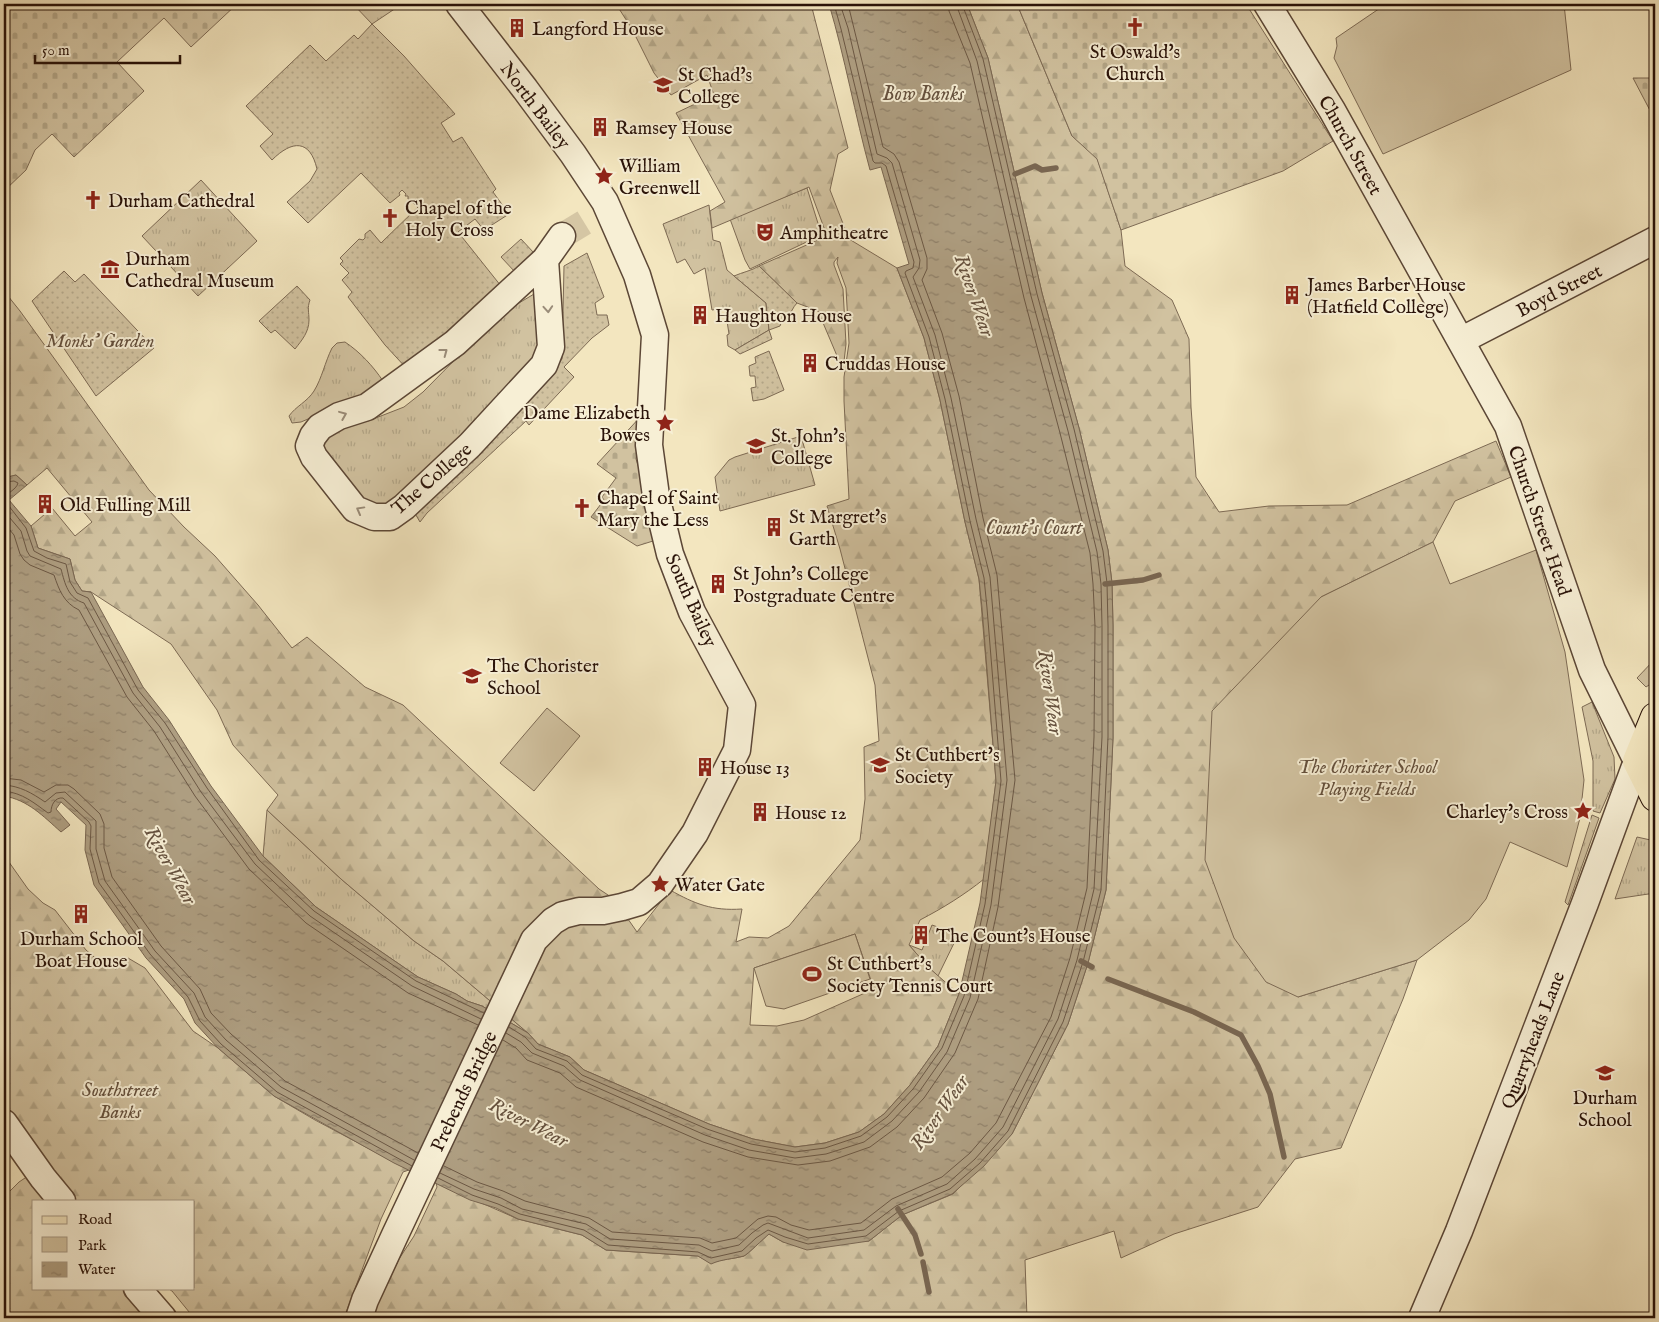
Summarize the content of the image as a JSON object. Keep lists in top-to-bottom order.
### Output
{
  "streets": {
    "street": [
      "North Bailey",
      "Church Street",
      "Boyd Street",
      "The College",
      "Church Street Head",
      "South Bailey",
      "Quarryheads Lane",
      "Prebends Bridge"
    ]
  },
  "crossings": [
    ["North Bailey", "South Bailey"],
    ["Church Street", "Church Street Head"],
    ["Boyd Street", "Church Street Head"],
    ["Church Street Head", "Quarryheads Lane"],
    ["South Bailey", "Prebends Bridge"]
  ],
  "water": ["Bow Banks", "River Wear", "Count's Court"],
  "parks": ["Monks' Garden", "The Chorister School Playing Fields", "Southstreet Banks"],
  "places": {
    "church": [
      "St Oswald's Church",
      "Durham Cathedral",
      "Chapel of the Holy Cross",
      "Chapel of Saint Mary the Less"
    ],
    "building": [
      "Langford House",
      "Ramsey House",
      "James Barber House (Hatfield College)",
      "Haughton House",
      "Cruddas House",
      "Old Fulling Mill",
      "St Margret's Garth",
      "St John's College Postgraduate Centre",
      "House 13",
      "House 12",
      "Durham School Boat House",
      "The Count's House"
    ],
    "school or university": [
      "St Chad's College",
      "St. John's College",
      "The Chorister School",
      "St Cuthbert's Society",
      "Durham School"
    ],
    "place": [
      "William Greenwell",
      "Dame Elizabeth Bowes",
      "Charley's Cross",
      "Water Gate"
    ],
    "theatre": ["Amphitheatre"],
    "museum": ["Durham Cathedral Museum"],
    "sports": ["St Cuthbert's Society Tennis Court"]
  },
  "legend": ["Road", "Park", "Water"],
  "scale_bar": "50 m"
}
